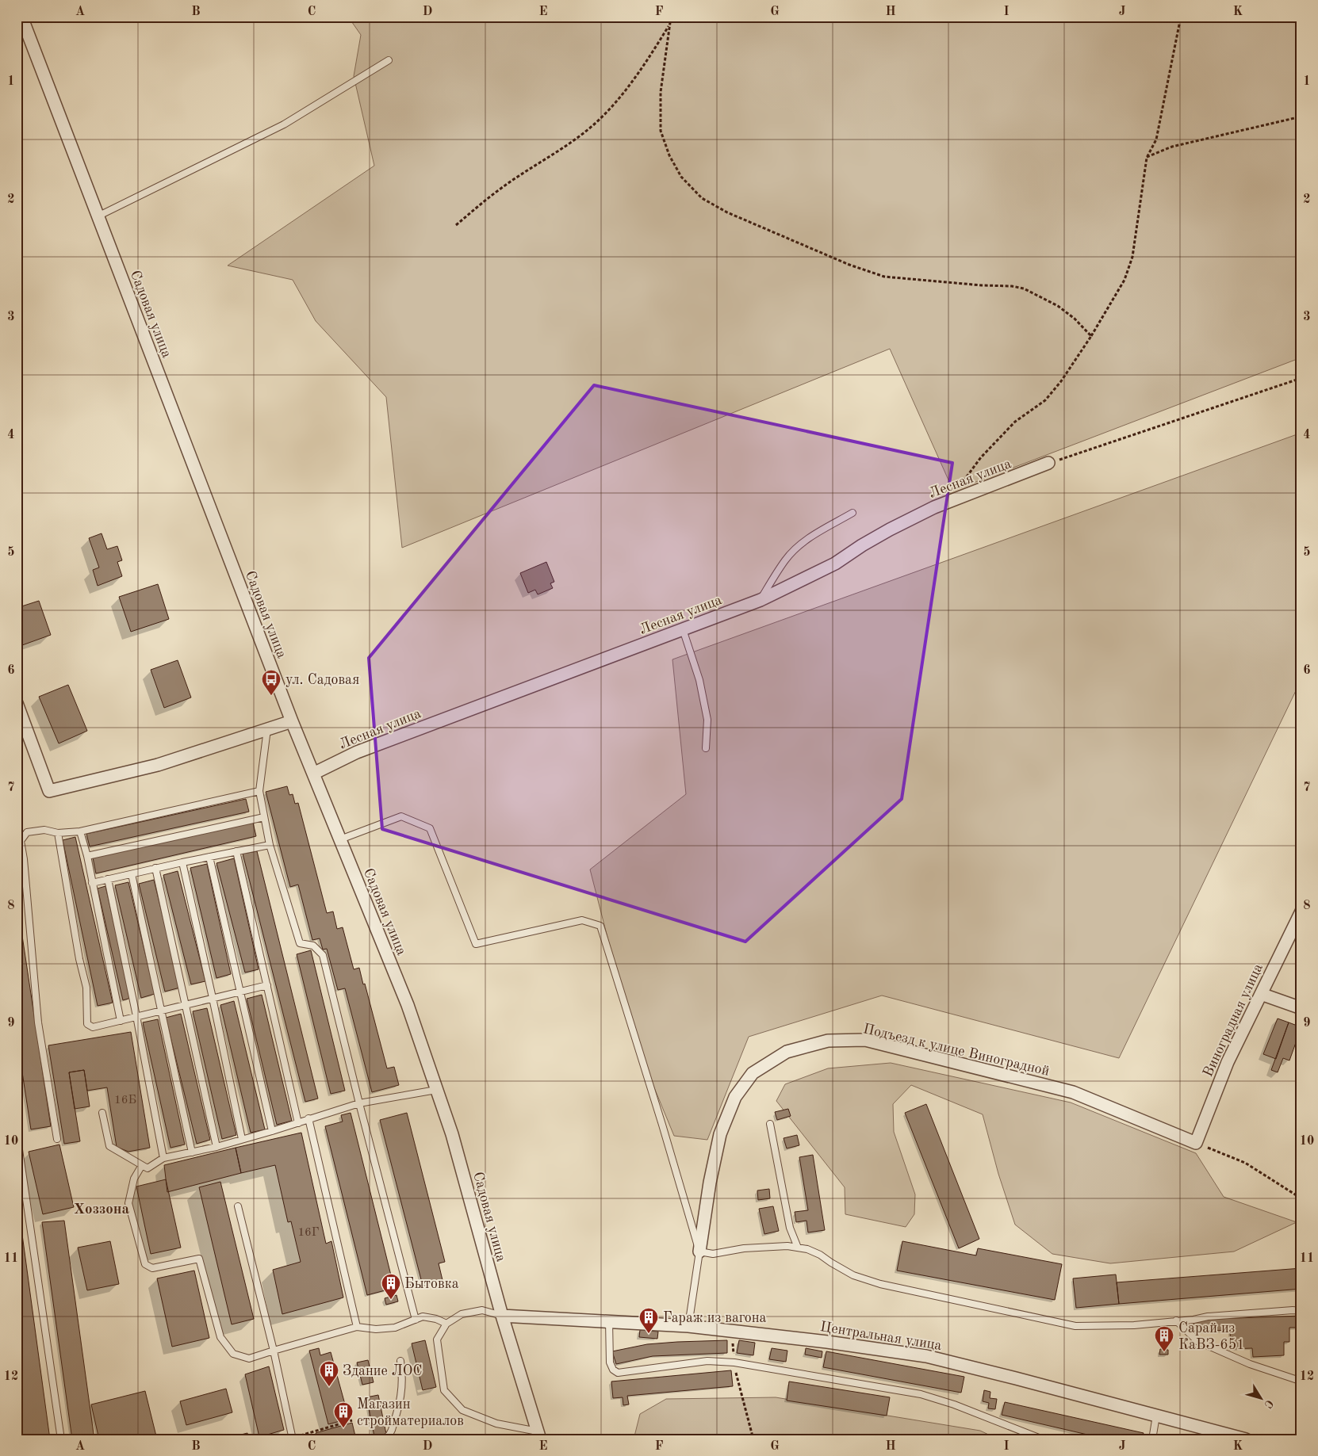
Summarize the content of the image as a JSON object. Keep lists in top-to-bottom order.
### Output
{
  "streets": {
    "street": [
      "Садовая улица",
      "Лесная улица",
      "Виноградная улица",
      "Подъезд к улице Виноградной",
      "Центральная улица"
    ]
  },
  "crossings": [
    ["Садовая улица", "Лесная улица"],
    ["Садовая улица", "Центральная улица"],
    ["Виноградная улица", "Подъезд к улице Виноградной"]
  ],
  "districts": ["Хоззона"],
  "places": {
    "bus stop": ["ул. Садовая"],
    "building": [
      "Бытовка",
      "Гараж из вагона",
      "Сарай из КаВЗ-651",
      "Здание ЛОС",
      "Магазин стройматериалов"
    ]
  },
  "house_numbers": ["16Б", "16Г"],
  "north": "bottom right",
  "grid": {
    "columns": [
      "A",
      "B",
      "C",
      "D",
      "E",
      "F",
      "G",
      "H",
      "I",
      "J",
      "K"
    ],
    "rows": [
      "1",
      "2",
      "3",
      "4",
      "5",
      "6",
      "7",
      "8",
      "9",
      "10",
      "11",
      "12"
    ]
  }
}
